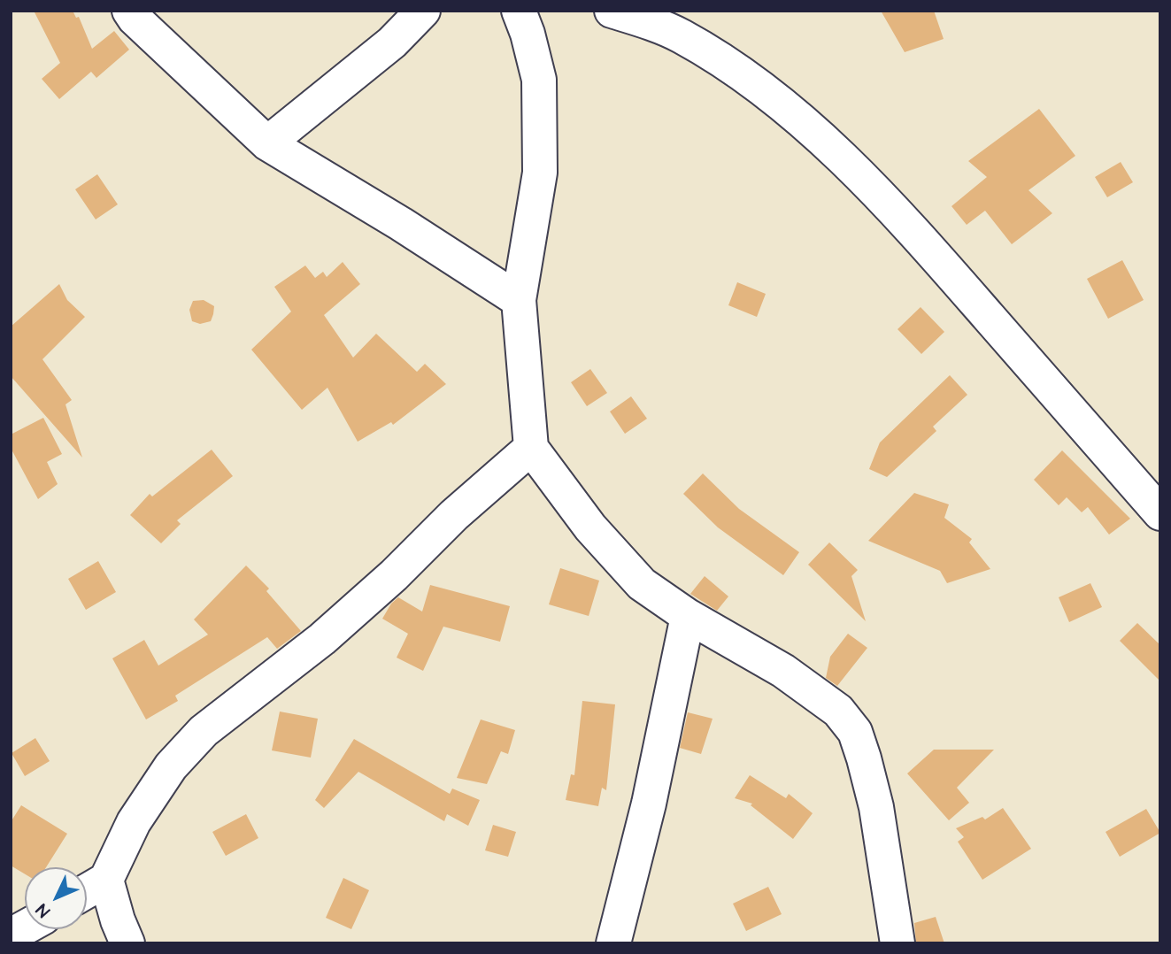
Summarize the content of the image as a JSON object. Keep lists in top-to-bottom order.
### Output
{
  "north": "bottom left"
}
